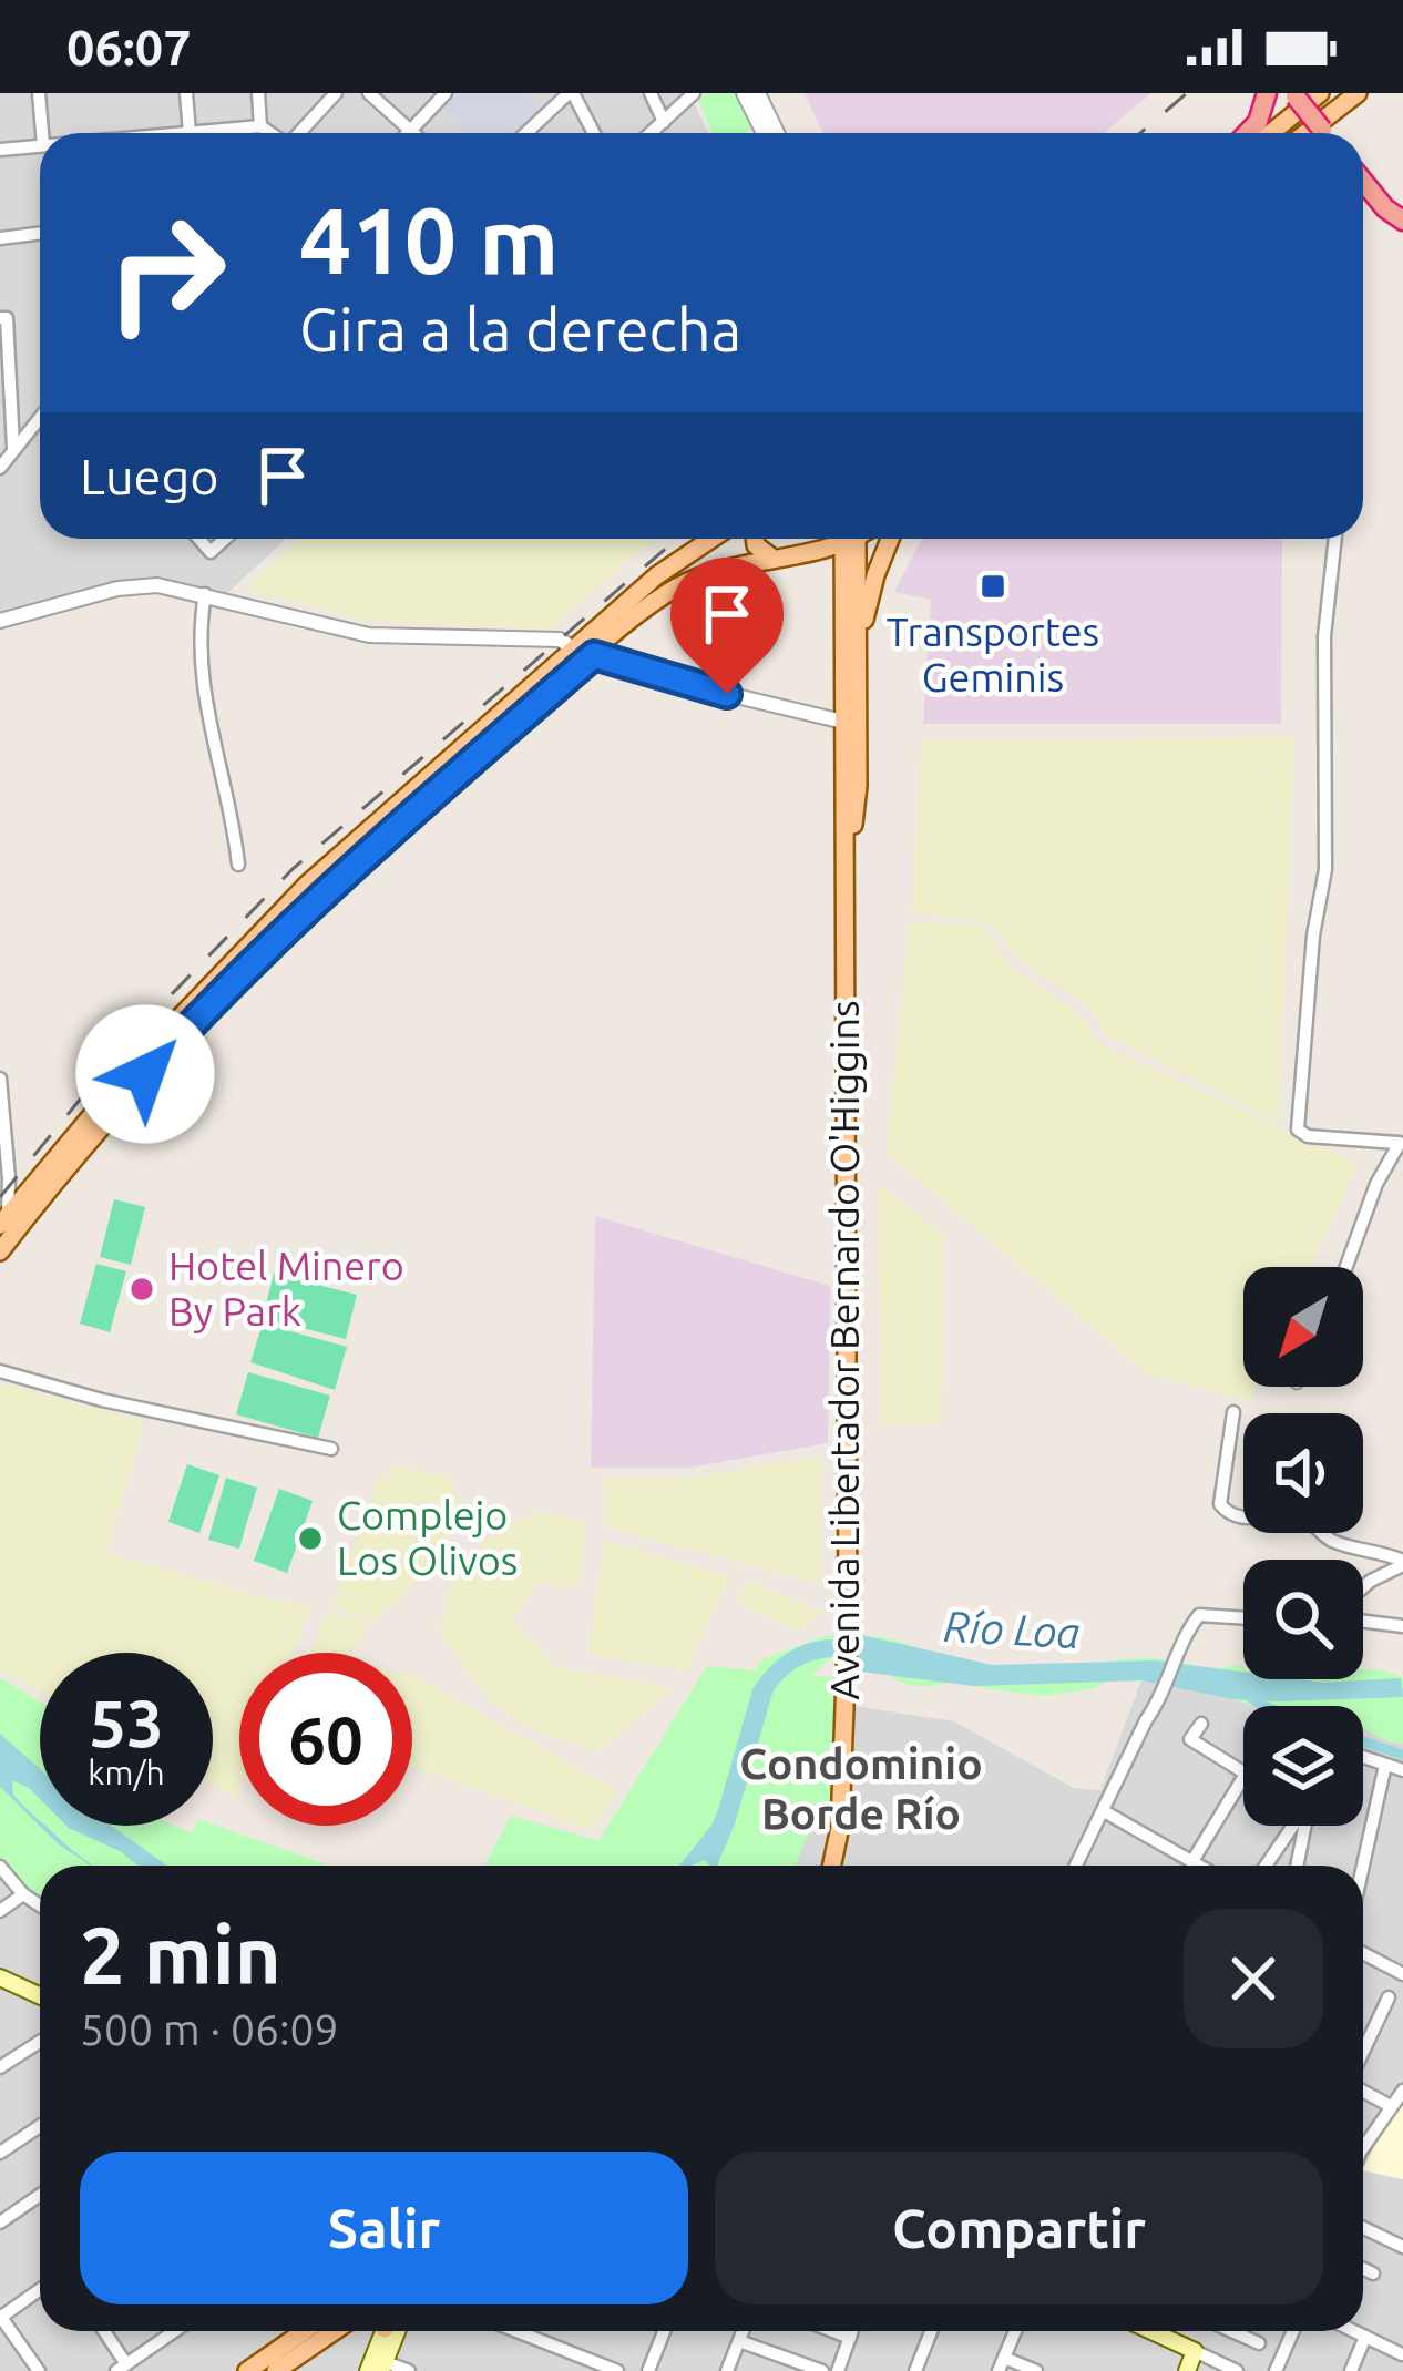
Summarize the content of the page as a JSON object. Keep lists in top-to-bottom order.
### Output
{
  "streets": {
    "main road": ["Avenida Libertador Bernardo O'Higgins"]
  },
  "districts": ["Condominio Borde Río"],
  "water": ["Río Loa"],
  "places": {
    "transit": ["Transportes Geminis"],
    "other": ["Hotel Minero By Park", "Complejo Los Olivos"]
  },
  "north": "bottom left",
  "page": {
    "status": "06:07",
    "turn": ["410 m", "Gira a la derecha"],
    "then": "Luego",
    "speed": "53 km/h",
    "limit": "60",
    "heading": ["2 min", "500 m · 06:09"],
    "buttons": ["Salir", "Compartir"]
  }
}
